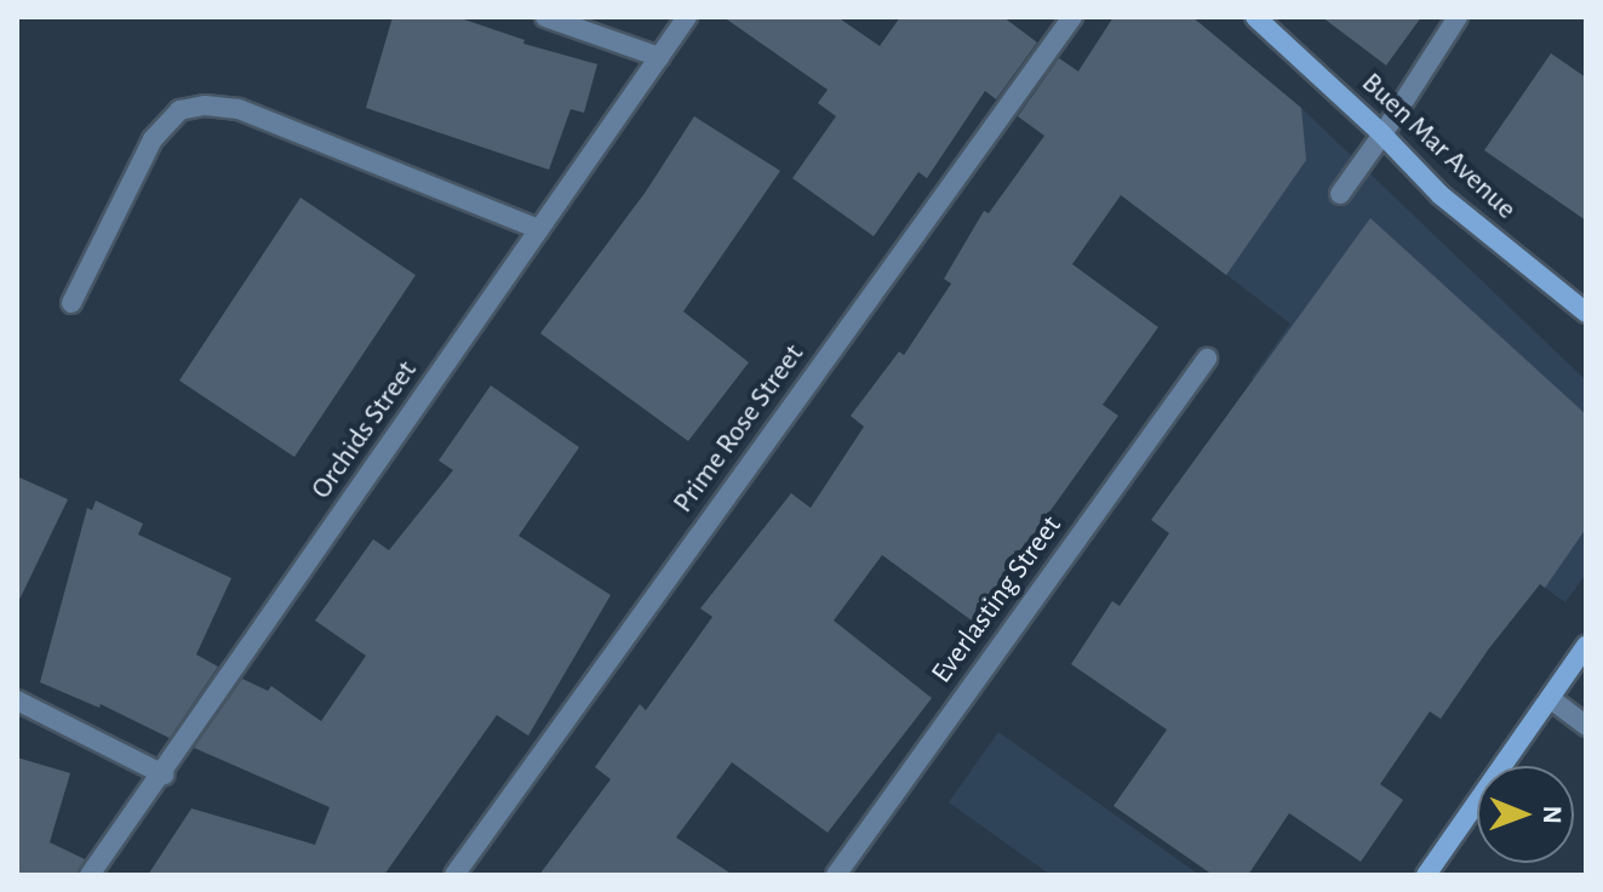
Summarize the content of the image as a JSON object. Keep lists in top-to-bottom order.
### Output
{
  "streets": {
    "street": [
      "Buen Mar Avenue",
      "Prime Rose Street",
      "Orchids Street",
      "Everlasting Street"
    ]
  },
  "north": "right"
}
